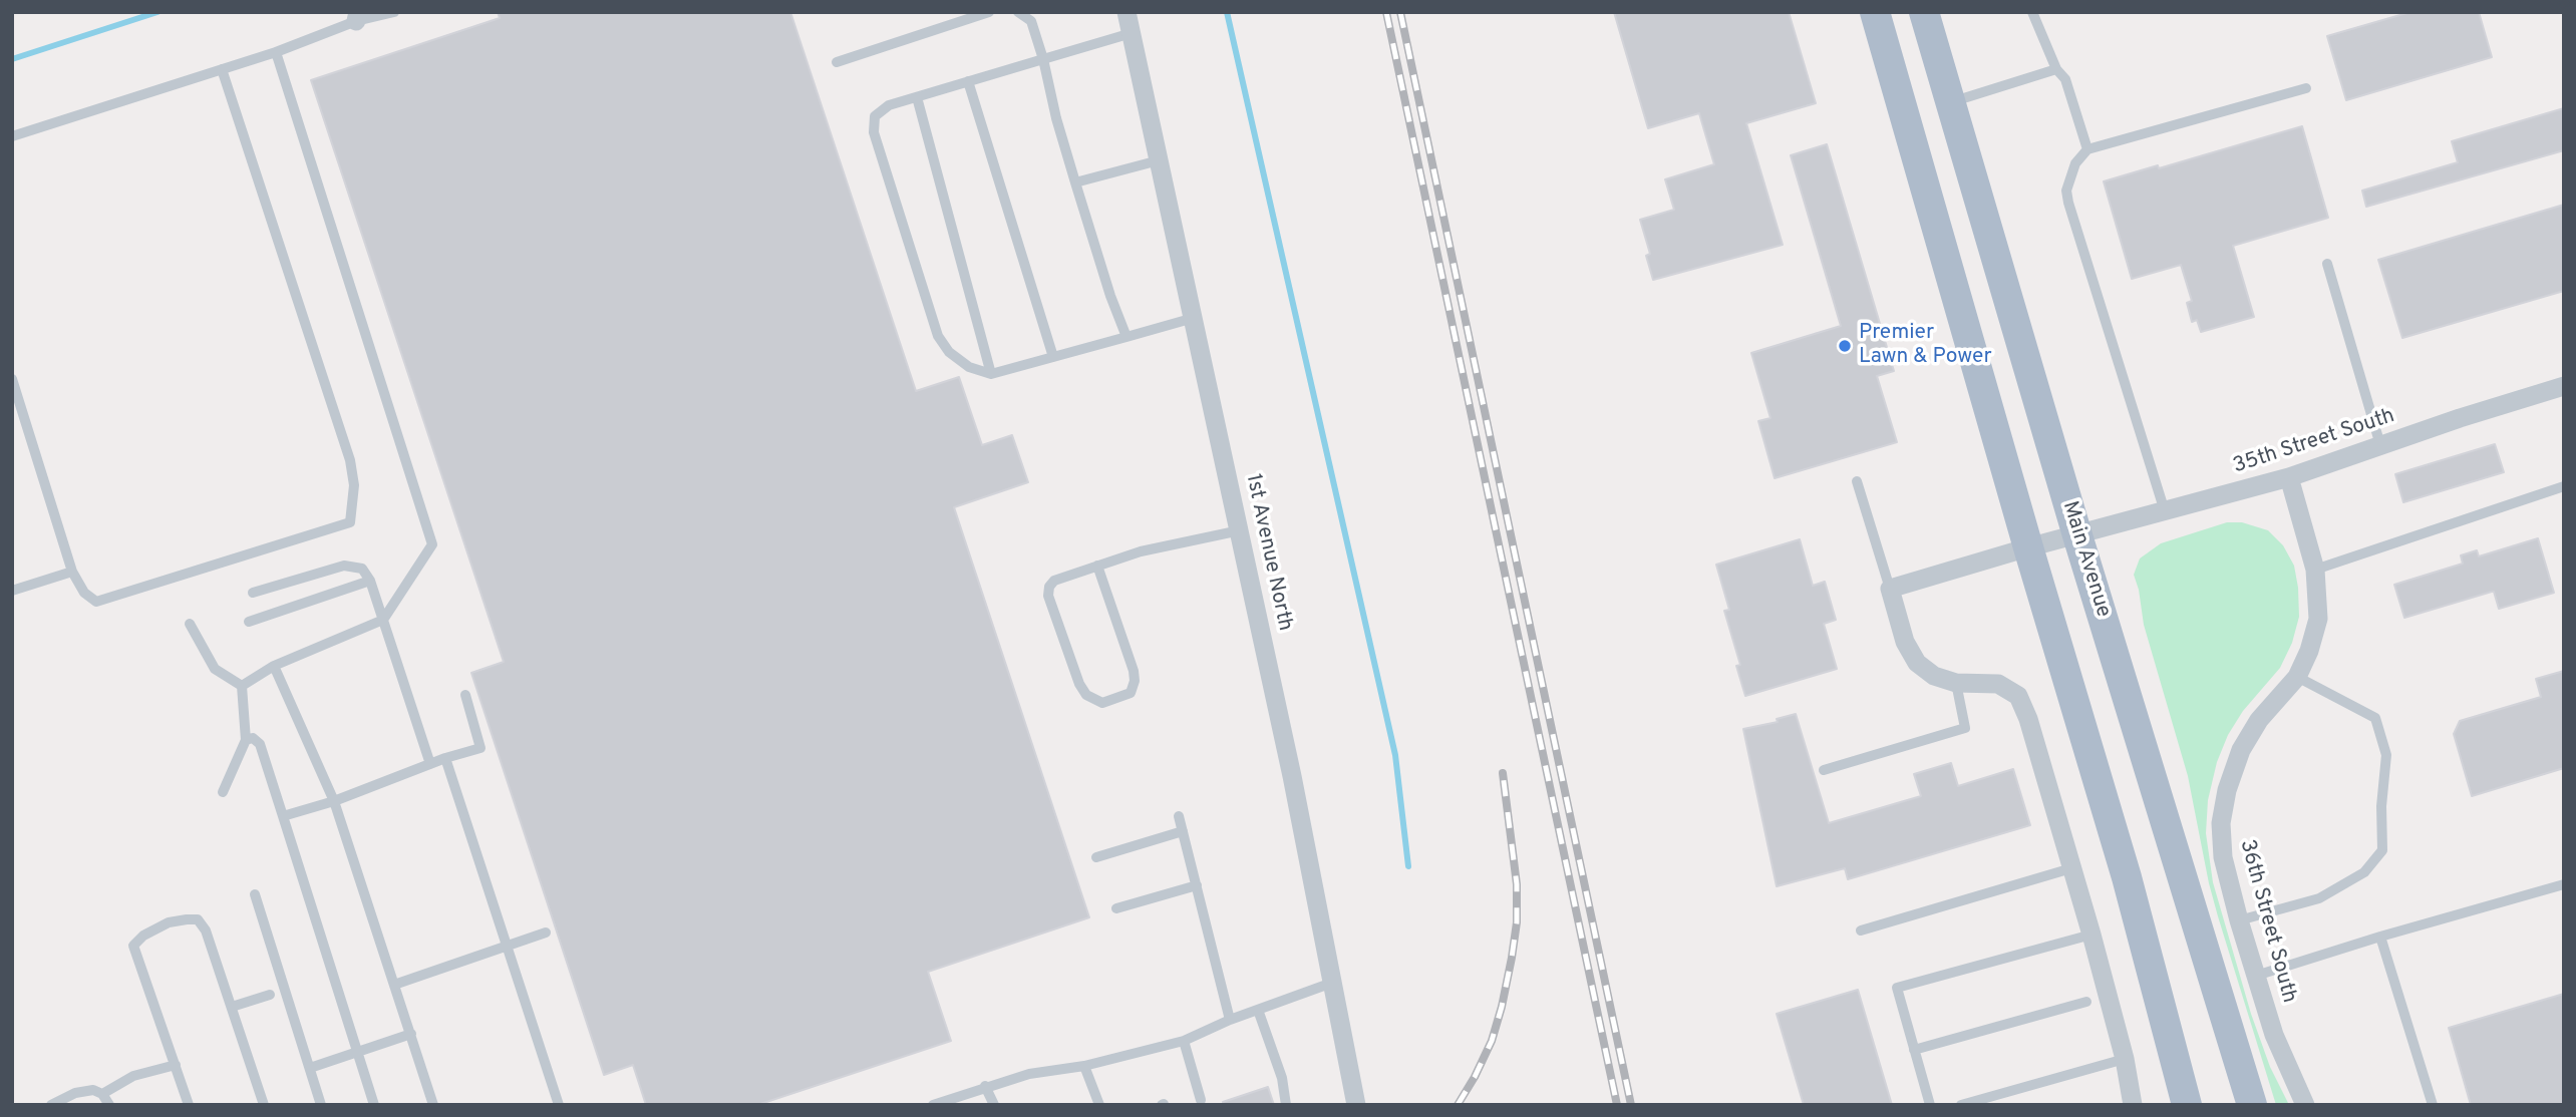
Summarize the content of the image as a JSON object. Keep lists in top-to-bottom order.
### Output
{
  "streets": {
    "main road": ["Main Avenue"],
    "street": ["35th Street South", "1st Avenue North", "36th Street South"]
  },
  "crossings": [
    ["35th Street South", "Main Avenue"],
    ["35th Street South", "36th Street South"]
  ],
  "places": ["Premier Lawn & Power"]
}
